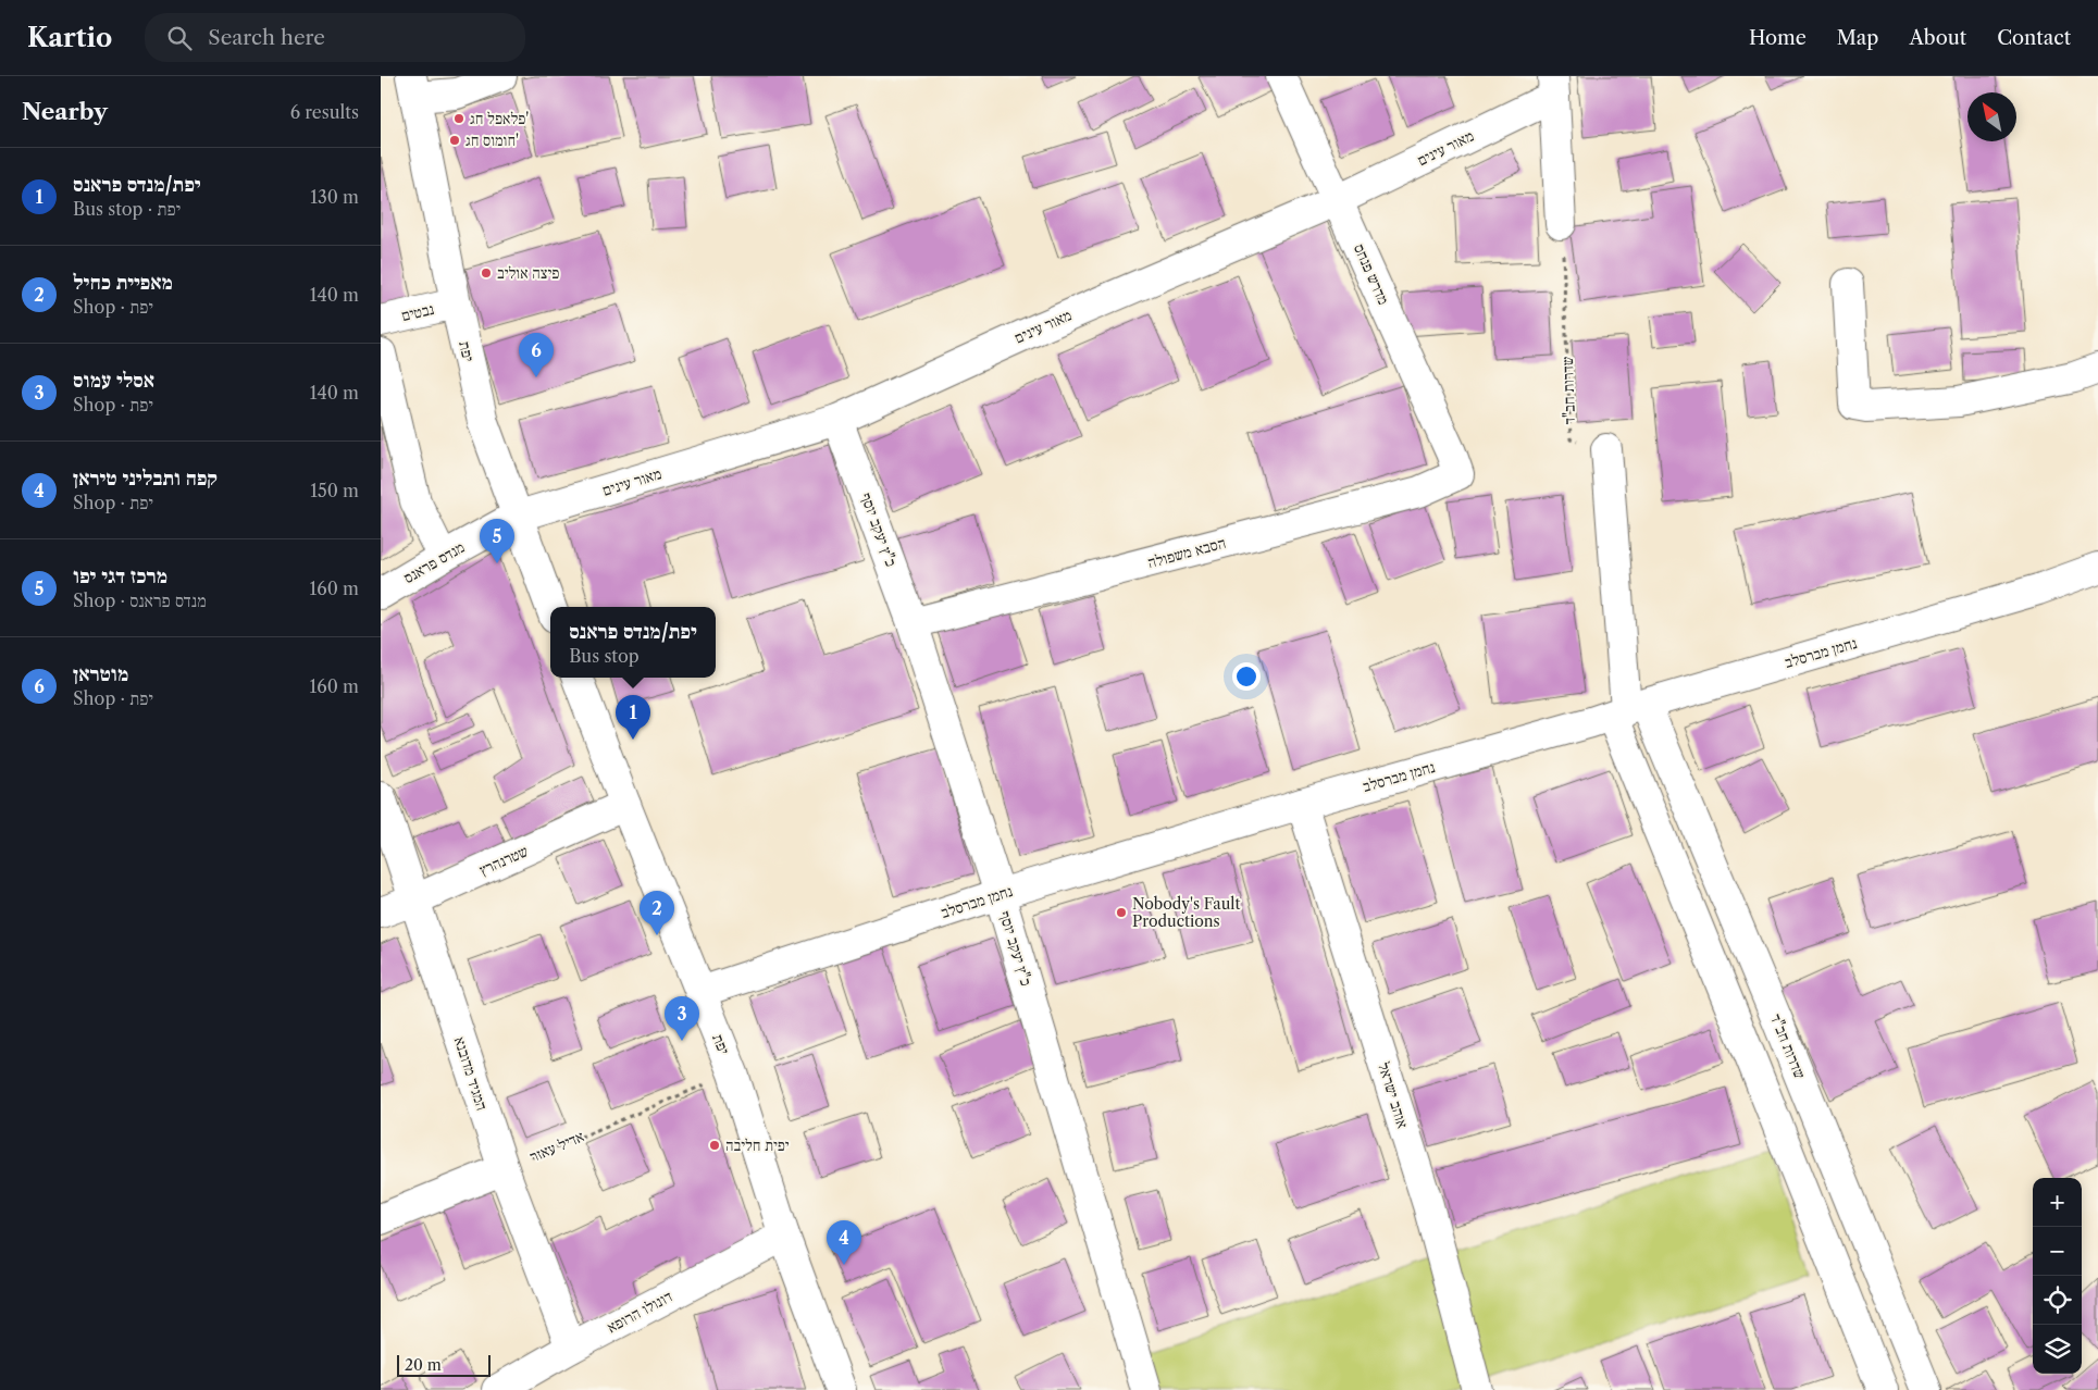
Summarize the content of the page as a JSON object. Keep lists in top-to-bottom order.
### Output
{
  "streets": {
    "street": [
      "מאור עינים",
      "מדרש פנחס",
      "נבטים",
      "יפת",
      "שדרות חב\"ד",
      "כ\"ץ יעקב יוסף",
      "הסבא משפולה",
      "מנדס פראנס",
      "נחמן מברסלב",
      "שטרנהרץ",
      "המגיד מדובנא",
      "אוהב ישראל",
      "דונולו הרופא"
    ],
    "path": ["אדיל עאזר"]
  },
  "crossings": [
    ["מאור עינים", "מדרש פנחס"],
    ["מאור עינים", "יפת"],
    ["מאור עינים", "כ\"ץ יעקב יוסף"],
    ["מאור עינים", "מנדס פראנס"],
    ["מדרש פנחס", "הסבא משפולה"],
    ["נבטים", "יפת"],
    ["יפת", "מנדס פראנס"],
    ["יפת", "נחמן מברסלב"],
    ["יפת", "שטרנהרץ"],
    ["יפת", "אדיל עאזר"],
    ["יפת", "דונולו הרופא"],
    ["שדרות חב\"ד", "נחמן מברסלב"],
    ["כ\"ץ יעקב יוסף", "הסבא משפולה"],
    ["כ\"ץ יעקב יוסף", "נחמן מברסלב"],
    ["נחמן מברסלב", "אוהב ישראל"],
    ["שטרנהרץ", "המגיד מדובנא"],
    ["המגיד מדובנא", "אדיל עאזר"],
    ["המגיד מדובנא", "דונולו הרופא"]
  ],
  "places": [
    "פלאפל חג'",
    "חומוס חג'",
    "פיצה אוליב",
    "Nobody's Fault Productions",
    "יפית חליבה"
  ],
  "scale_bar": "20 m",
  "north": "top left",
  "page": {
    "header": "Kartio",
    "search": "Search here",
    "nav": [
      "Home",
      "Map",
      "About",
      "Contact"
    ],
    "heading": ["Nearby", "6 results"],
    "list": [
      {
        "mark": "1",
        "name": "יפת/מנדס פראנס",
        "note": "Bus stop · יפת",
        "value": "130 m"
      },
      {
        "mark": "2",
        "name": "מאפיית כחיל",
        "note": "Shop · יפת",
        "value": "140 m"
      },
      {
        "mark": "3",
        "name": "אסלי עמוס",
        "note": "Shop · יפת",
        "value": "140 m"
      },
      {
        "mark": "4",
        "name": "קפה ותבליני טיראן",
        "note": "Shop · יפת",
        "value": "150 m"
      },
      {
        "mark": "5",
        "name": "מרכז דגי יפו",
        "note": "Shop · מנדס פראנס",
        "value": "160 m"
      },
      {
        "mark": "6",
        "name": "מוטראן",
        "note": "Shop · יפת",
        "value": "160 m"
      }
    ],
    "pins": [
      "6",
      "5",
      "1",
      "2",
      "3",
      "4"
    ],
    "popup": ["יפת/מנדס פראנס", "Bus stop"],
    "map_buttons": ["+", "−"],
    "scale": "20 m"
  }
}
